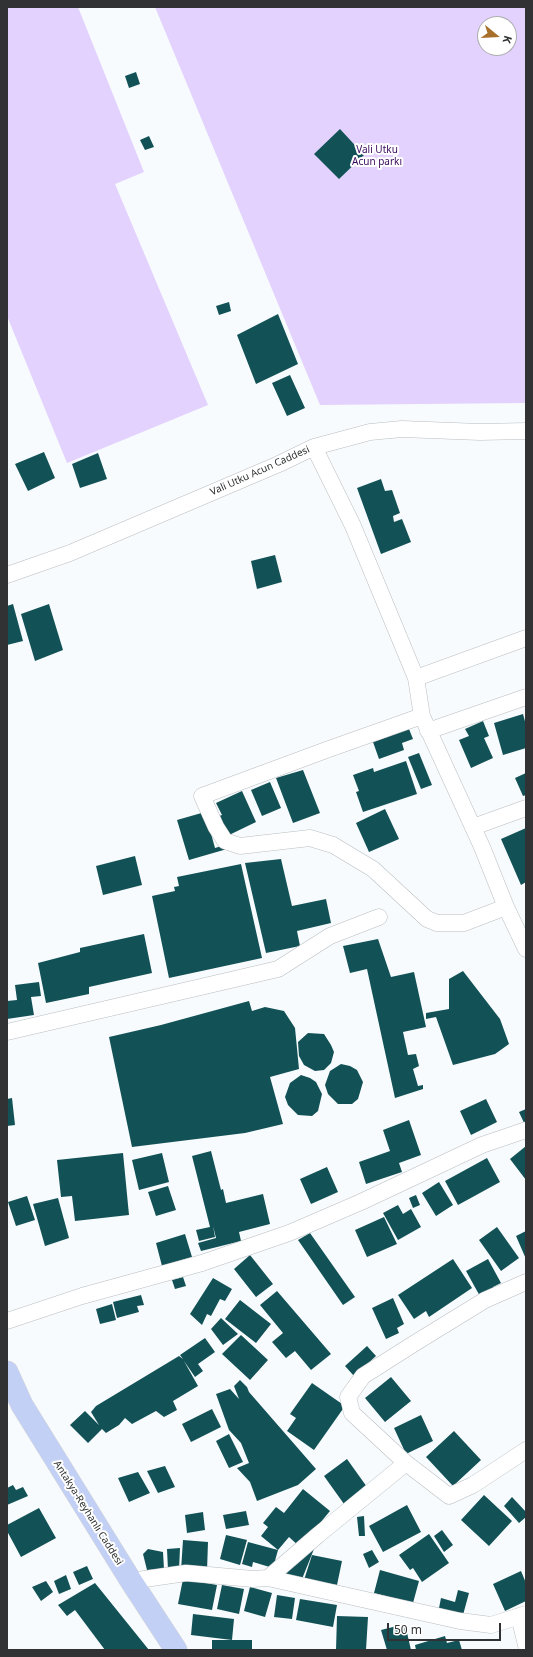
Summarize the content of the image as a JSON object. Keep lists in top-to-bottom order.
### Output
{
  "streets": {
    "main road": ["Antakya-Reyhanlı Caddesi"],
    "street": ["Vali Utku Acun Caddesi"]
  },
  "parks": ["Vali Utku Acun parkı"],
  "scale_bar": "50 m",
  "north": "right"
}
